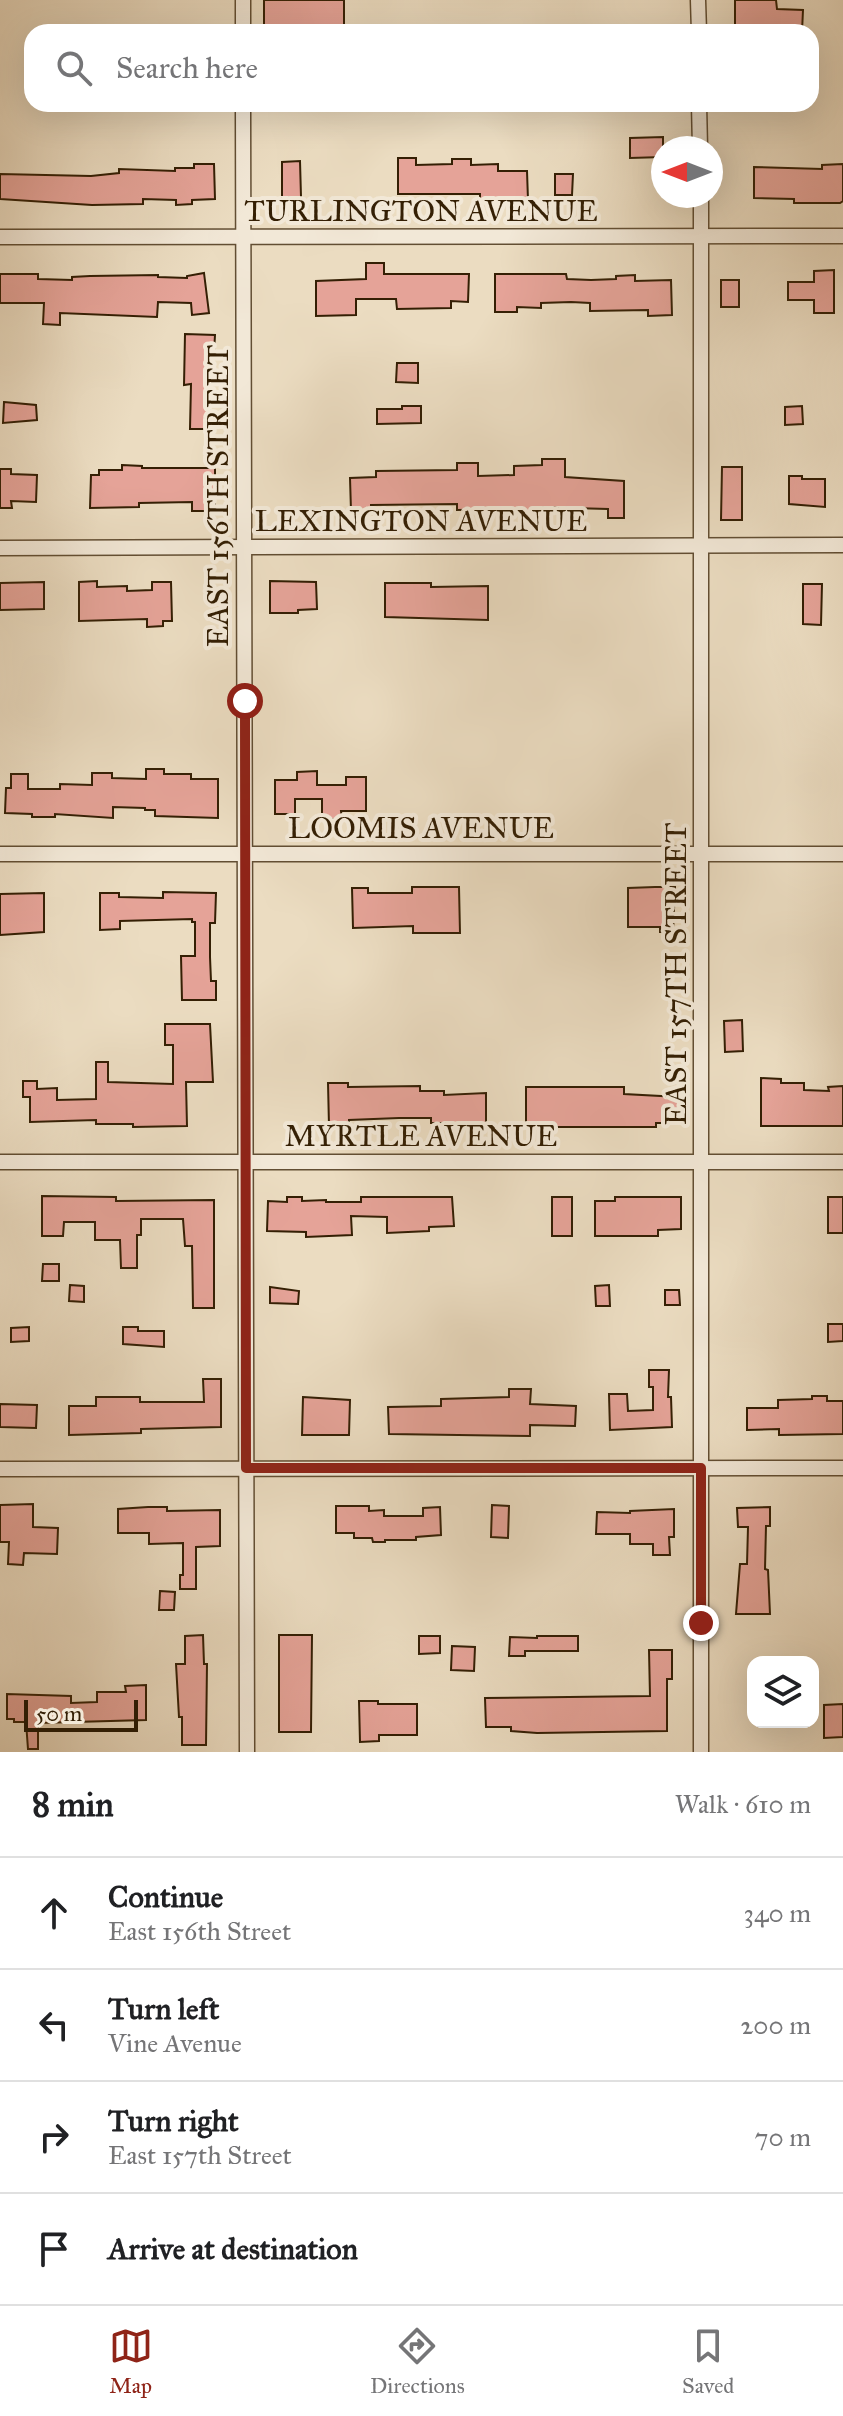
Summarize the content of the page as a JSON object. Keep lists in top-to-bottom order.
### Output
{
  "streets": {
    "street": [
      "TURLINGTON AVENUE",
      "EAST 156TH STREET",
      "LEXINGTON AVENUE",
      "LOOMIS AVENUE",
      "EAST 157TH STREET",
      "MYRTLE AVENUE"
    ]
  },
  "crossings": [
    ["TURLINGTON AVENUE", "EAST 156TH STREET"],
    ["TURLINGTON AVENUE", "EAST 157TH STREET"],
    ["EAST 156TH STREET", "LEXINGTON AVENUE"],
    ["EAST 156TH STREET", "LOOMIS AVENUE"],
    ["EAST 156TH STREET", "MYRTLE AVENUE"],
    ["LEXINGTON AVENUE", "EAST 157TH STREET"],
    ["LOOMIS AVENUE", "EAST 157TH STREET"],
    ["EAST 157TH STREET", "MYRTLE AVENUE"]
  ],
  "scale_bar": "50 m",
  "north": "left",
  "page": {
    "search": "Search here",
    "scale": "50 m",
    "heading": ["8 min", "Walk · 610 m"],
    "list": [
      ["Continue", "East 156th Street", "340 m"],
      ["Turn left", "Vine Avenue", "200 m"],
      ["Turn right", "East 157th Street", "70 m"],
      "Arrive at destination"
    ],
    "nav": ["Map", "Directions", "Saved"]
  }
}
